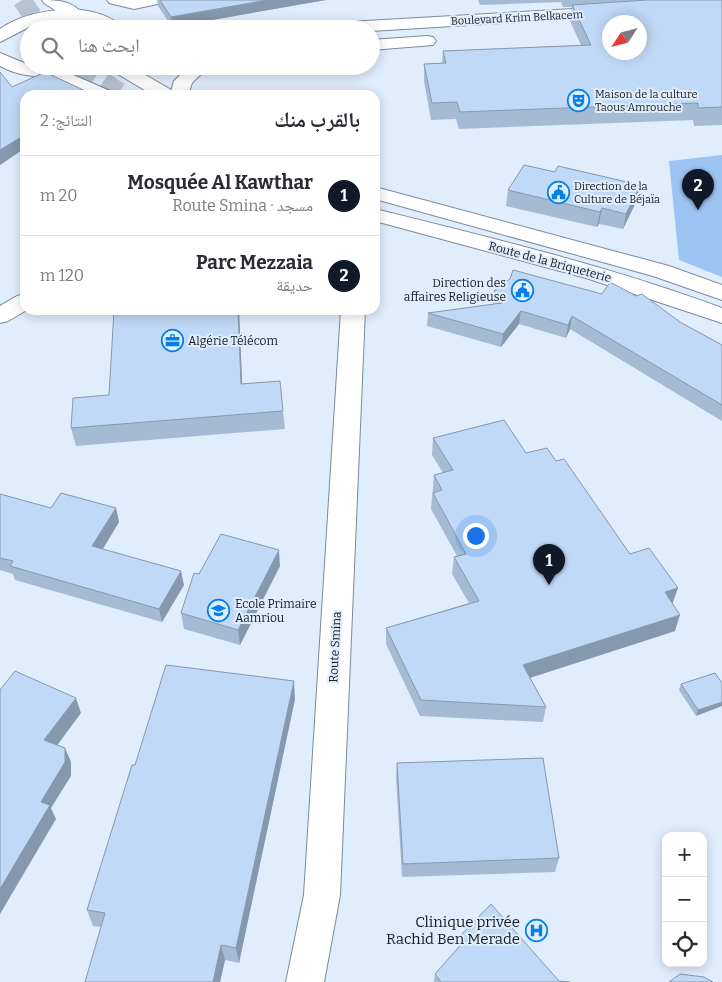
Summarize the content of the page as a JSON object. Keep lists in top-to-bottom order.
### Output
{
  "streets": {
    "street": ["Boulevard Krim Belkacem", "Route de la Briqueterie", "Route Smina"]
  },
  "places": {
    "theatre": ["Maison de la culture Taous Amrouche"],
    "public building": ["Direction de la Culture de Béjaïa", "Direction des affaires Religieuse"],
    "office": ["Algérie Télécom"],
    "school or university": ["Ecole Primaire Aamriou"],
    "hospital": ["Clinique privée Rachid Ben Merade"]
  },
  "north": "bottom left",
  "page": {
    "search": "ابحث هنا",
    "heading": ["بالقرب منك", "النتائج: 2"],
    "list": [
      {
        "mark": "1",
        "name": "Mosquée Al Kawthar",
        "note": "مسجد · Route Smina",
        "value": "20 m"
      },
      {
        "mark": "2",
        "name": "Parc Mezzaia",
        "note": "حديقة",
        "value": "120 m"
      }
    ],
    "pins": ["2", "1"],
    "map_buttons": ["+", "−"]
  }
}
